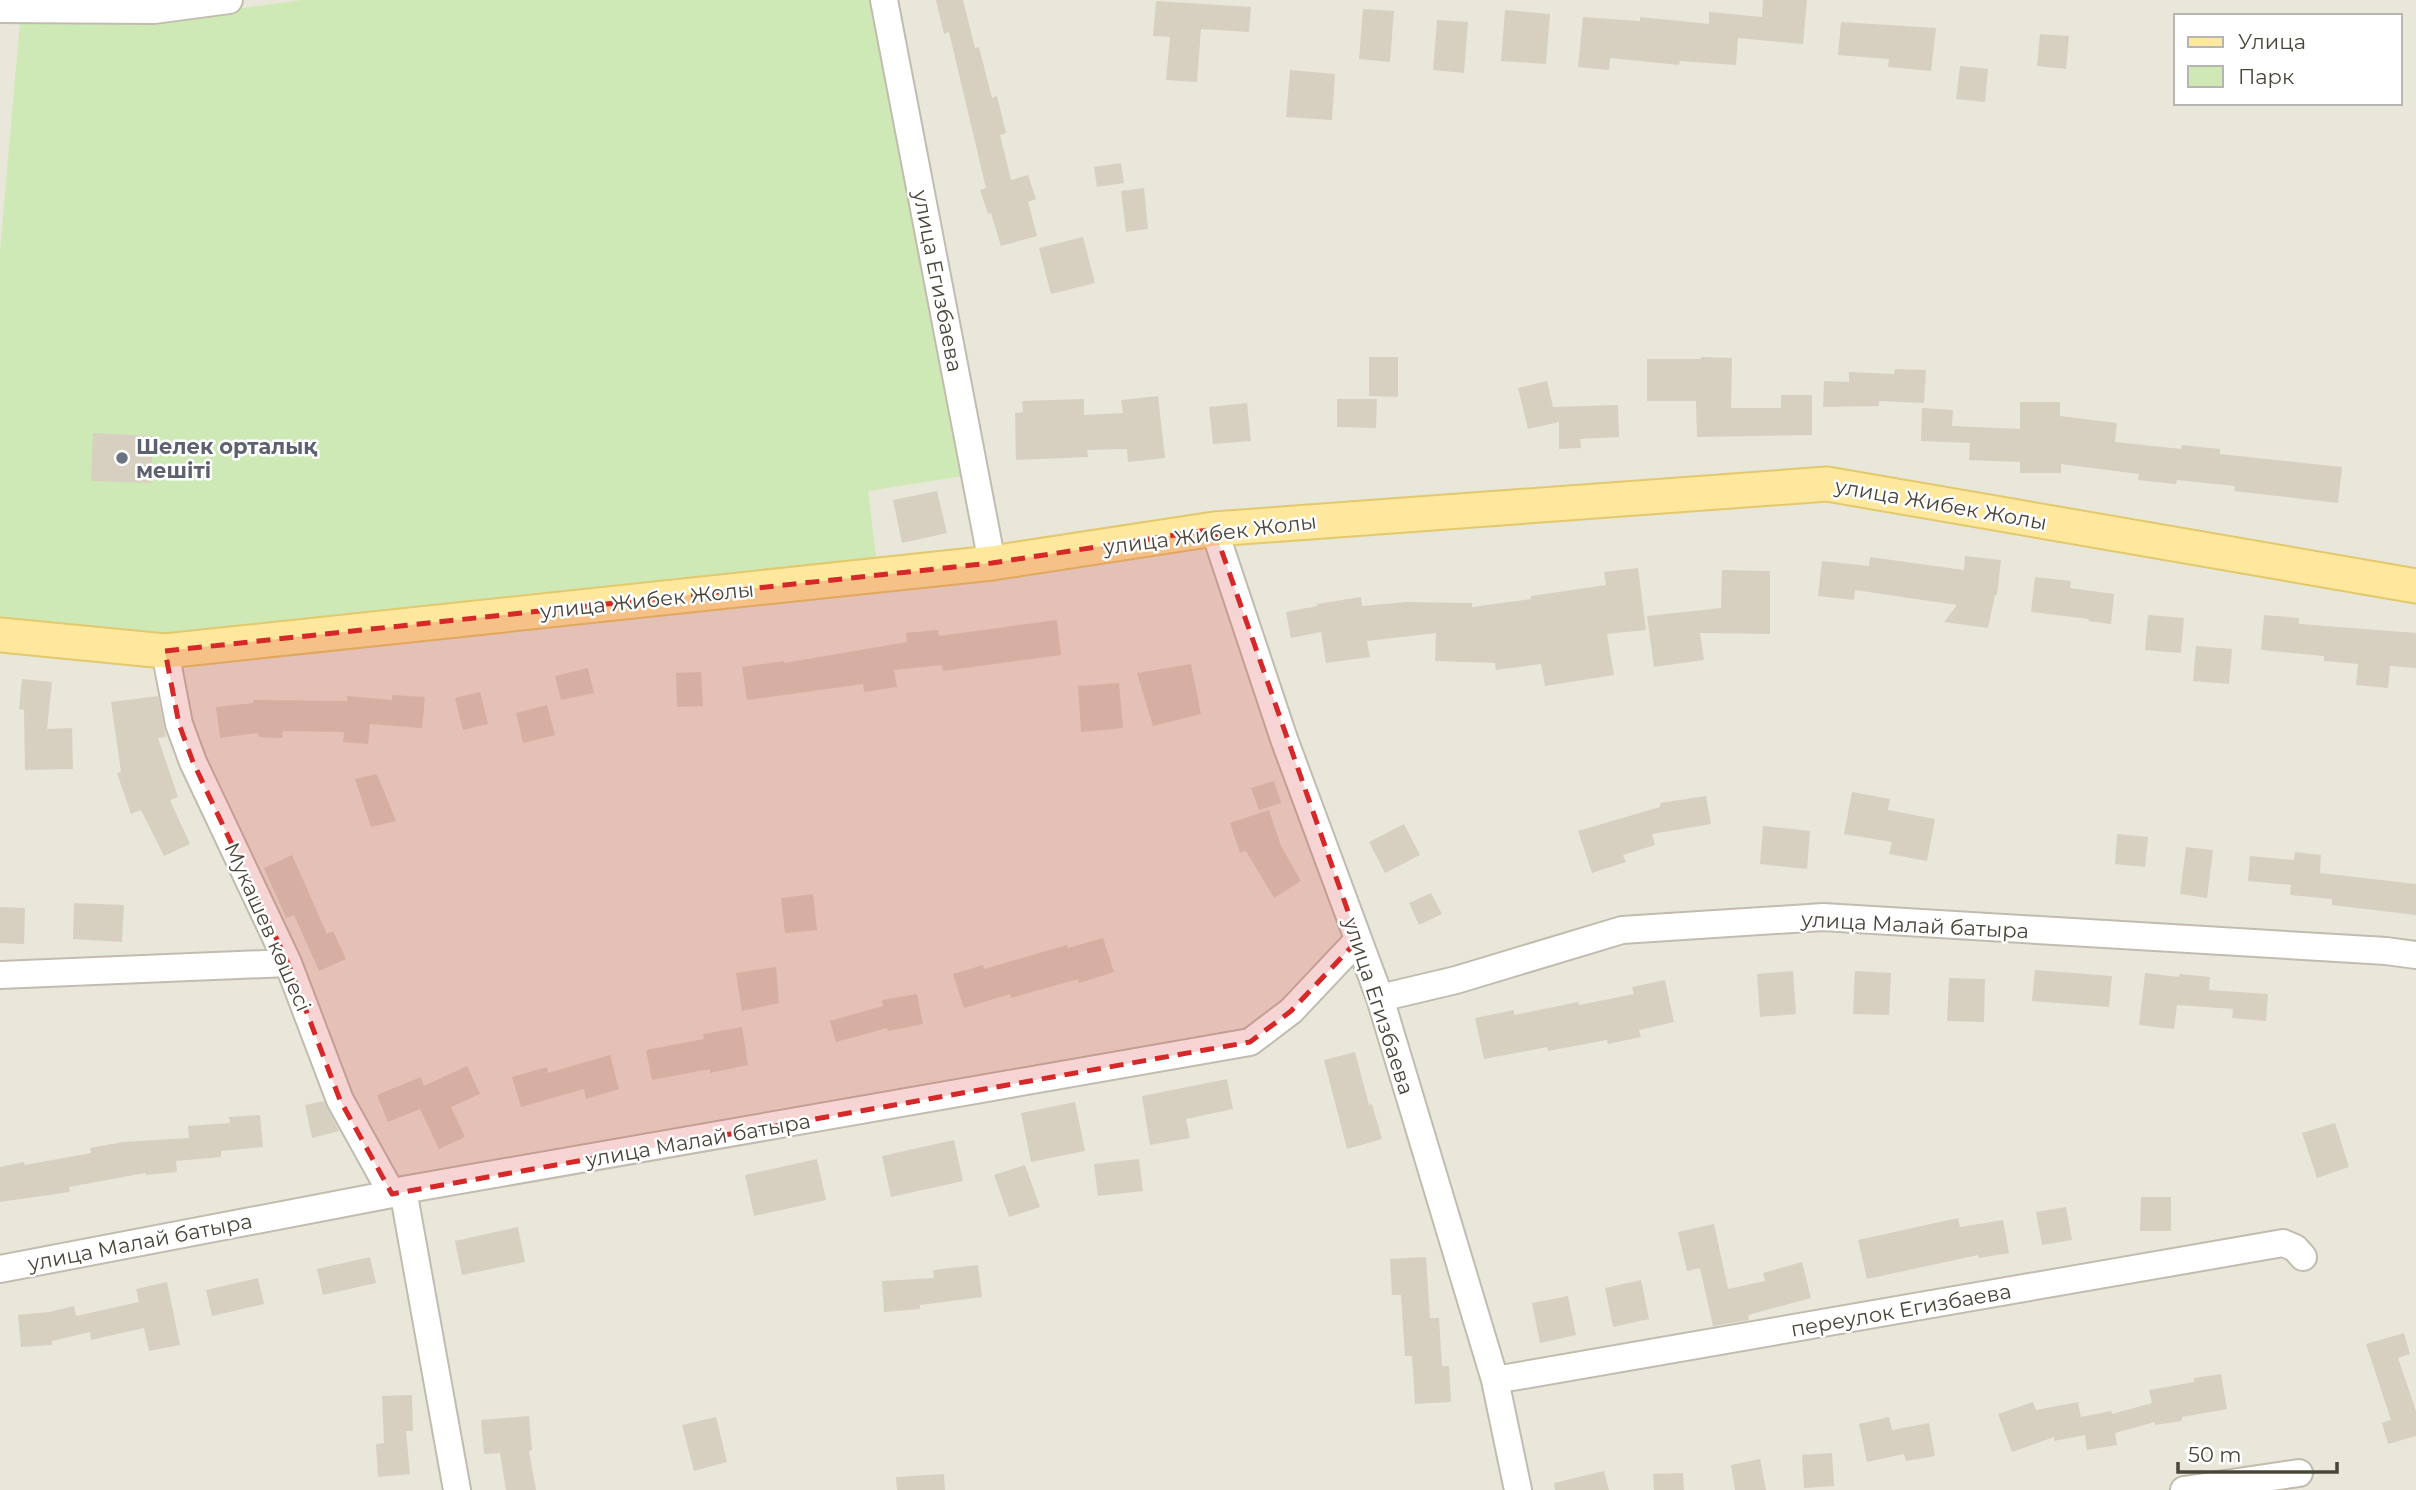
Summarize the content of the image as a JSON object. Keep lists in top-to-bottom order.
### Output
{
  "streets": {
    "main road": ["улица Жибек Жолы"],
    "street": [
      "улица Егизбаева",
      "улица Малай батыра",
      "Мукашев көшесі",
      "переулок Егизбаева"
    ]
  },
  "crossings": [
    ["улица Егизбаева", "улица Жибек Жолы"],
    ["улица Егизбаева", "улица Малай батыра"],
    ["улица Егизбаева", "переулок Егизбаева"],
    ["улица Жибек Жолы", "Мукашев көшесі"],
    ["улица Малай батыра", "Мукашев көшесі"]
  ],
  "places": ["Шелек орталық мешіті"],
  "legend": ["Улица", "Парк"],
  "scale_bar": "50 m"
}
